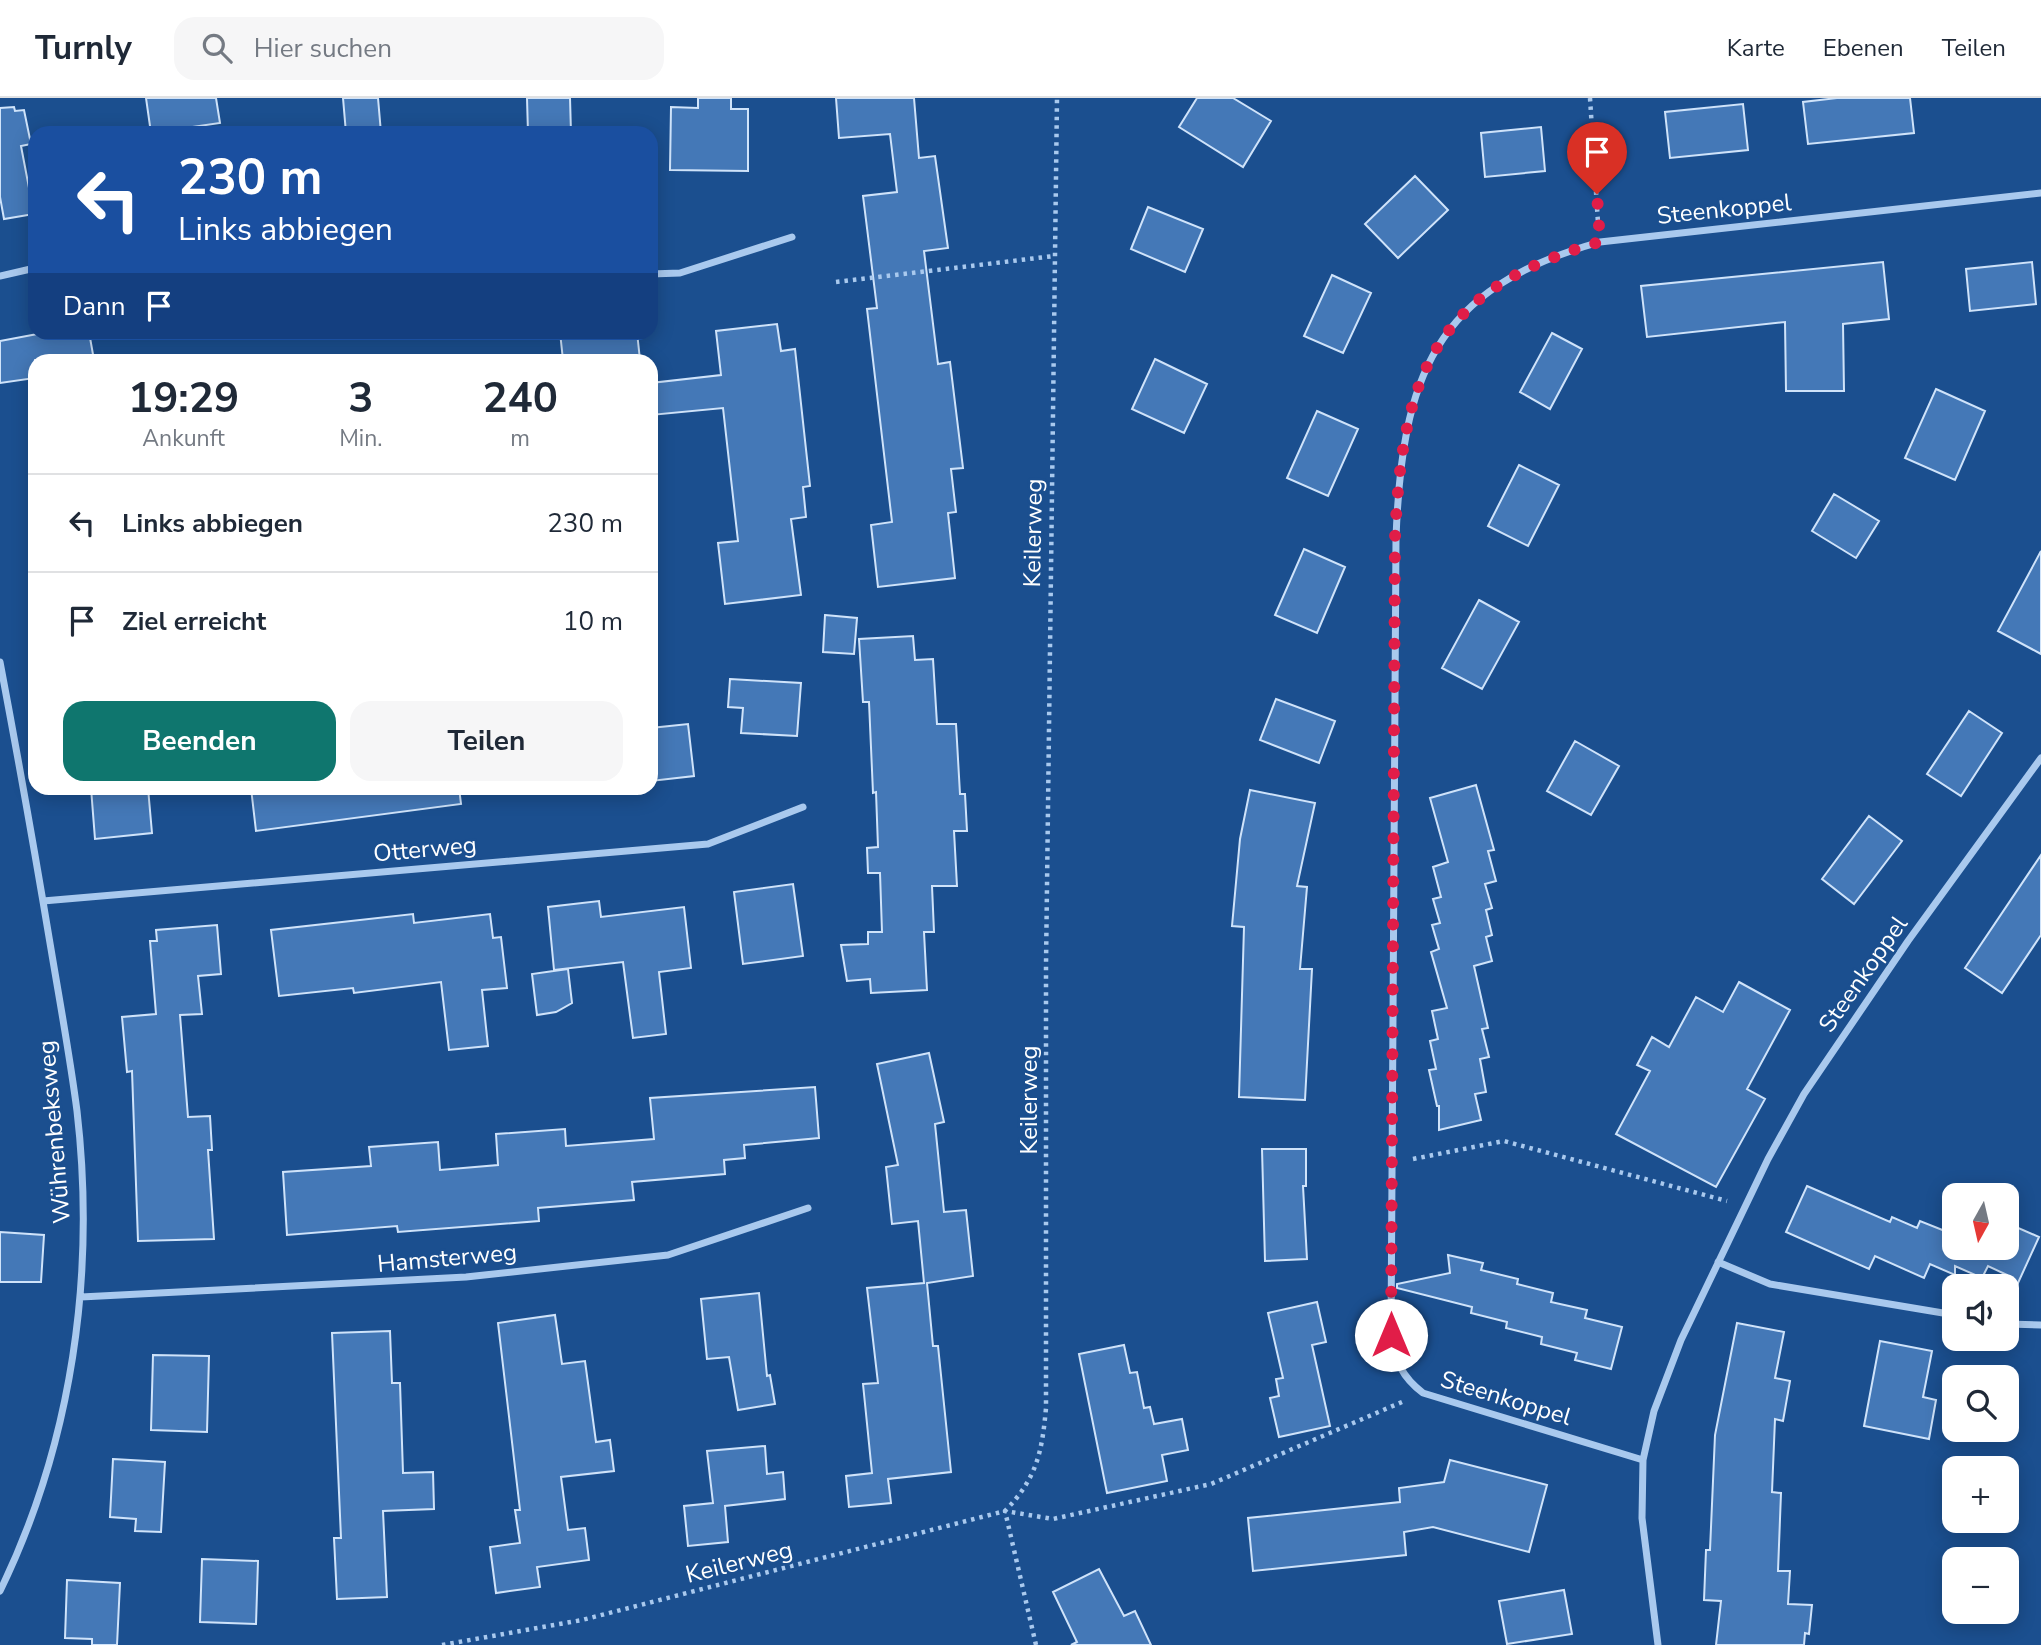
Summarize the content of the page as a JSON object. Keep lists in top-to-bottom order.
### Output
{
  "streets": {
    "street": [
      "Steenkoppel",
      "Otterweg",
      "Wührenbeksweg",
      "Hamsterweg"
    ],
    "path": ["Keilerweg"]
  },
  "crossings": [
    ["Otterweg", "Wührenbeksweg"],
    ["Wührenbeksweg", "Hamsterweg"]
  ],
  "north": "bottom",
  "page": {
    "header": "Turnly",
    "search": "Hier suchen",
    "nav": ["Karte", "Ebenen", "Teilen"],
    "turn": ["230 m", "Links abbiegen"],
    "then": "Dann",
    "eta": [
      "19:29",
      "Ankunft",
      "3",
      "Min.",
      "240",
      "m"
    ],
    "list": [
      {
        "name": "Links abbiegen",
        "value": "230 m"
      },
      {
        "name": "Ziel erreicht",
        "value": "10 m"
      }
    ],
    "buttons": ["Beenden", "Teilen"],
    "map_buttons": ["+", "−"]
  }
}
